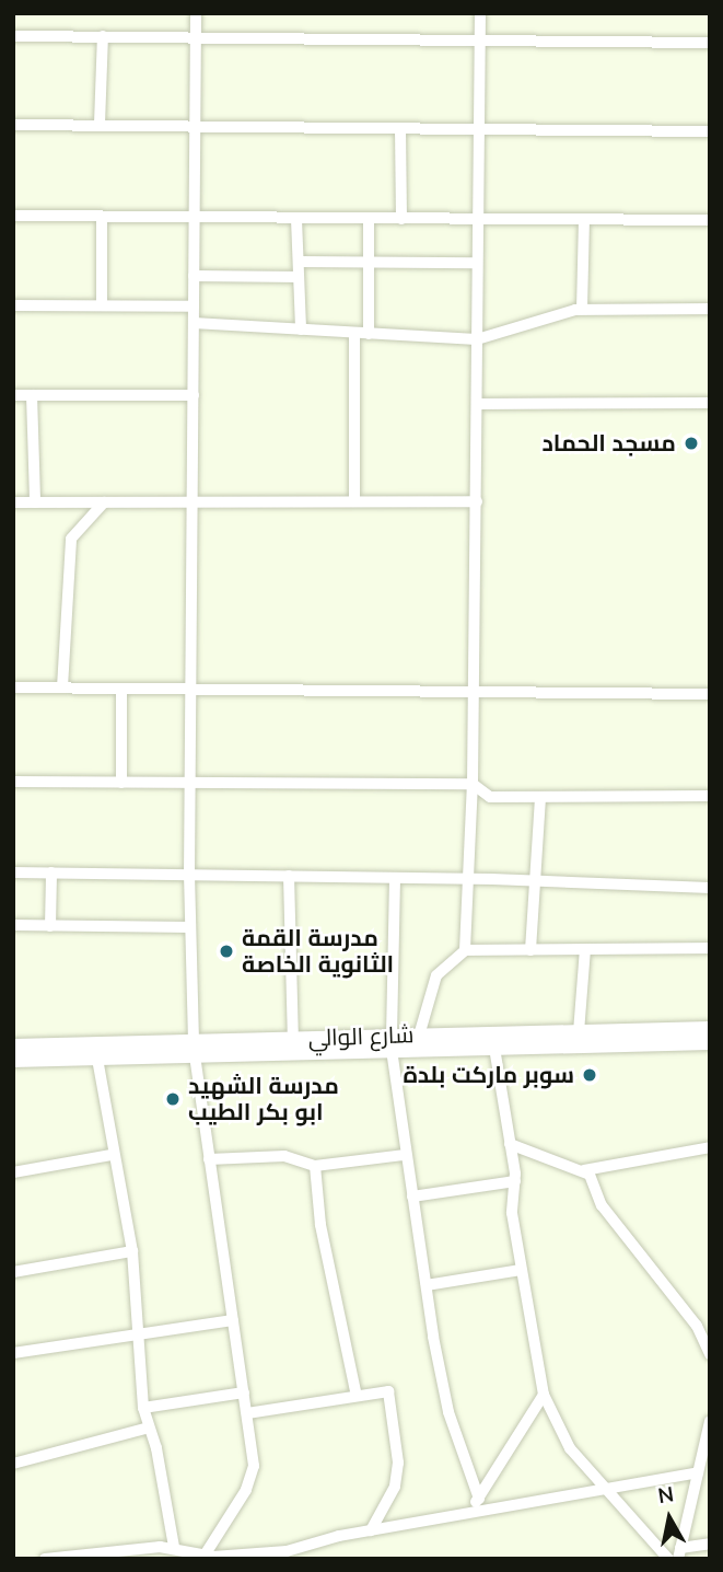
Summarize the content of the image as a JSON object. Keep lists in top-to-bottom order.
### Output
{
  "streets": {
    "street": ["شارع الوالي"]
  },
  "places": [
    "مسجد الحماد",
    "مدرسة القمة الثانوية الخاصة",
    "سوبر ماركت بلدة",
    "مدرسة الشهيد ابو بكر الطيب"
  ],
  "north": "top"
}
